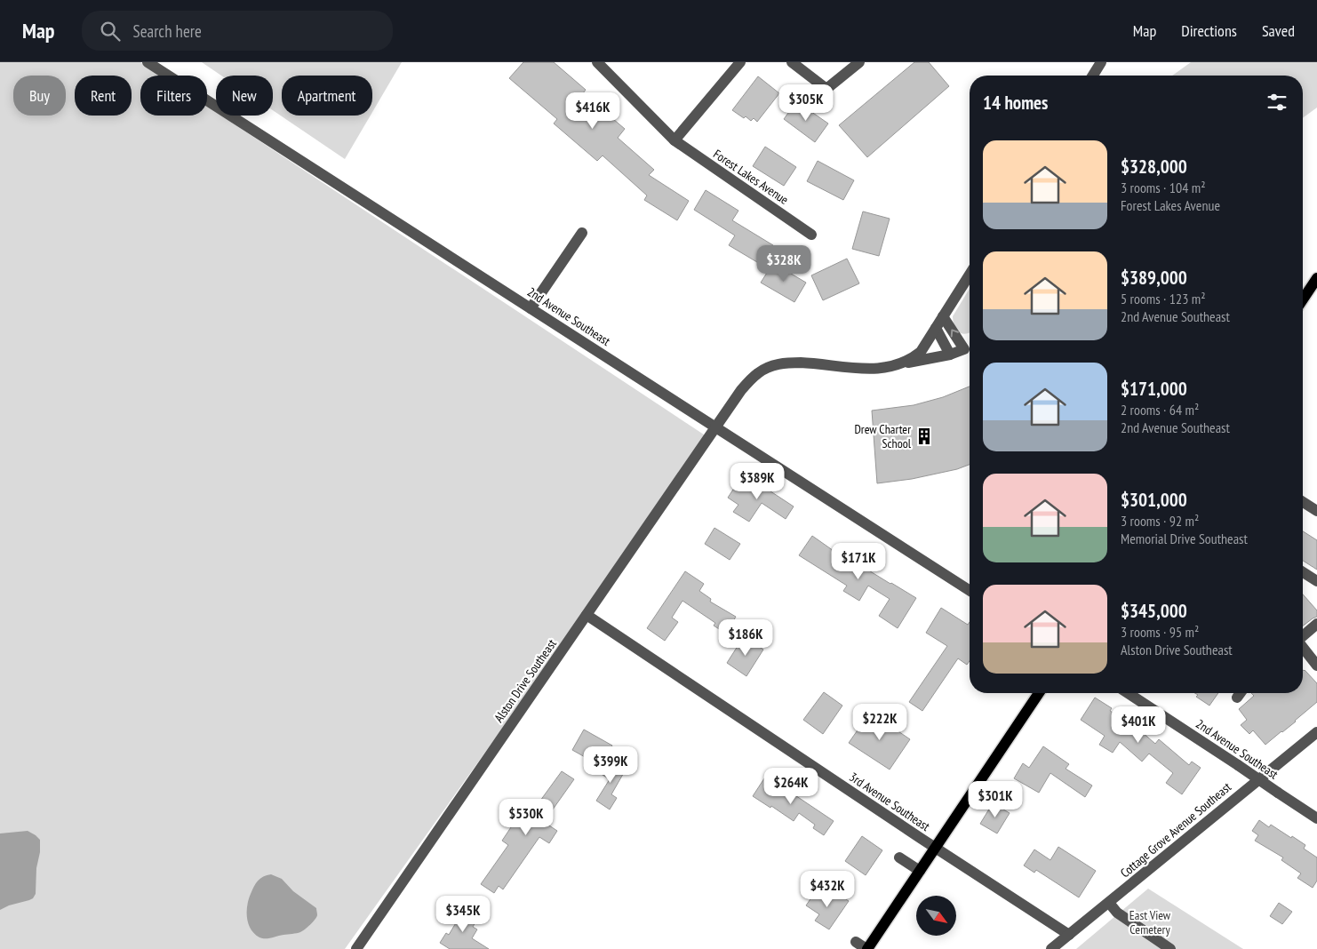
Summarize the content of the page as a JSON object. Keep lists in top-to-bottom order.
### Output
{
  "streets": {
    "street": [
      "Forest Lakes Avenue",
      "2nd Avenue Southeast",
      "Alston Drive Southeast",
      "3rd Avenue Southeast",
      "Cottage Grove Avenue Southeast"
    ]
  },
  "crossings": [
    ["2nd Avenue Southeast", "Alston Drive Southeast"],
    ["Alston Drive Southeast", "3rd Avenue Southeast"],
    ["3rd Avenue Southeast", "Cottage Grove Avenue Southeast"]
  ],
  "parks": ["East View Cemetery"],
  "places": {
    "building": ["Drew Charter School"]
  },
  "north": "bottom right",
  "page": {
    "header": "Map",
    "search": "Search here",
    "nav": ["Map", "Directions", "Saved"],
    "chip": [
      "Buy",
      "Rent",
      "Filters",
      "New",
      "Apartment"
    ],
    "heading": "14 homes",
    "price": [
      "$305K",
      "$416K",
      "$328K",
      "$389K",
      "$171K",
      "$186K",
      "$222K",
      "$401K",
      "$399K",
      "$264K",
      "$301K",
      "$530K",
      "$432K",
      "$345K"
    ],
    "list": [
      {
        "name": "$328,000",
        "note": "3 rooms · 104 m² · Forest Lakes Avenue"
      },
      {
        "name": "$389,000",
        "note": "5 rooms · 123 m² · 2nd Avenue Southeast"
      },
      {
        "name": "$171,000",
        "note": "2 rooms · 64 m² · 2nd Avenue Southeast"
      },
      {
        "name": "$301,000",
        "note": "3 rooms · 92 m² · Memorial Drive Southeast"
      },
      {
        "name": "$345,000",
        "note": "3 rooms · 95 m² · Alston Drive Southeast"
      }
    ]
  }
}
